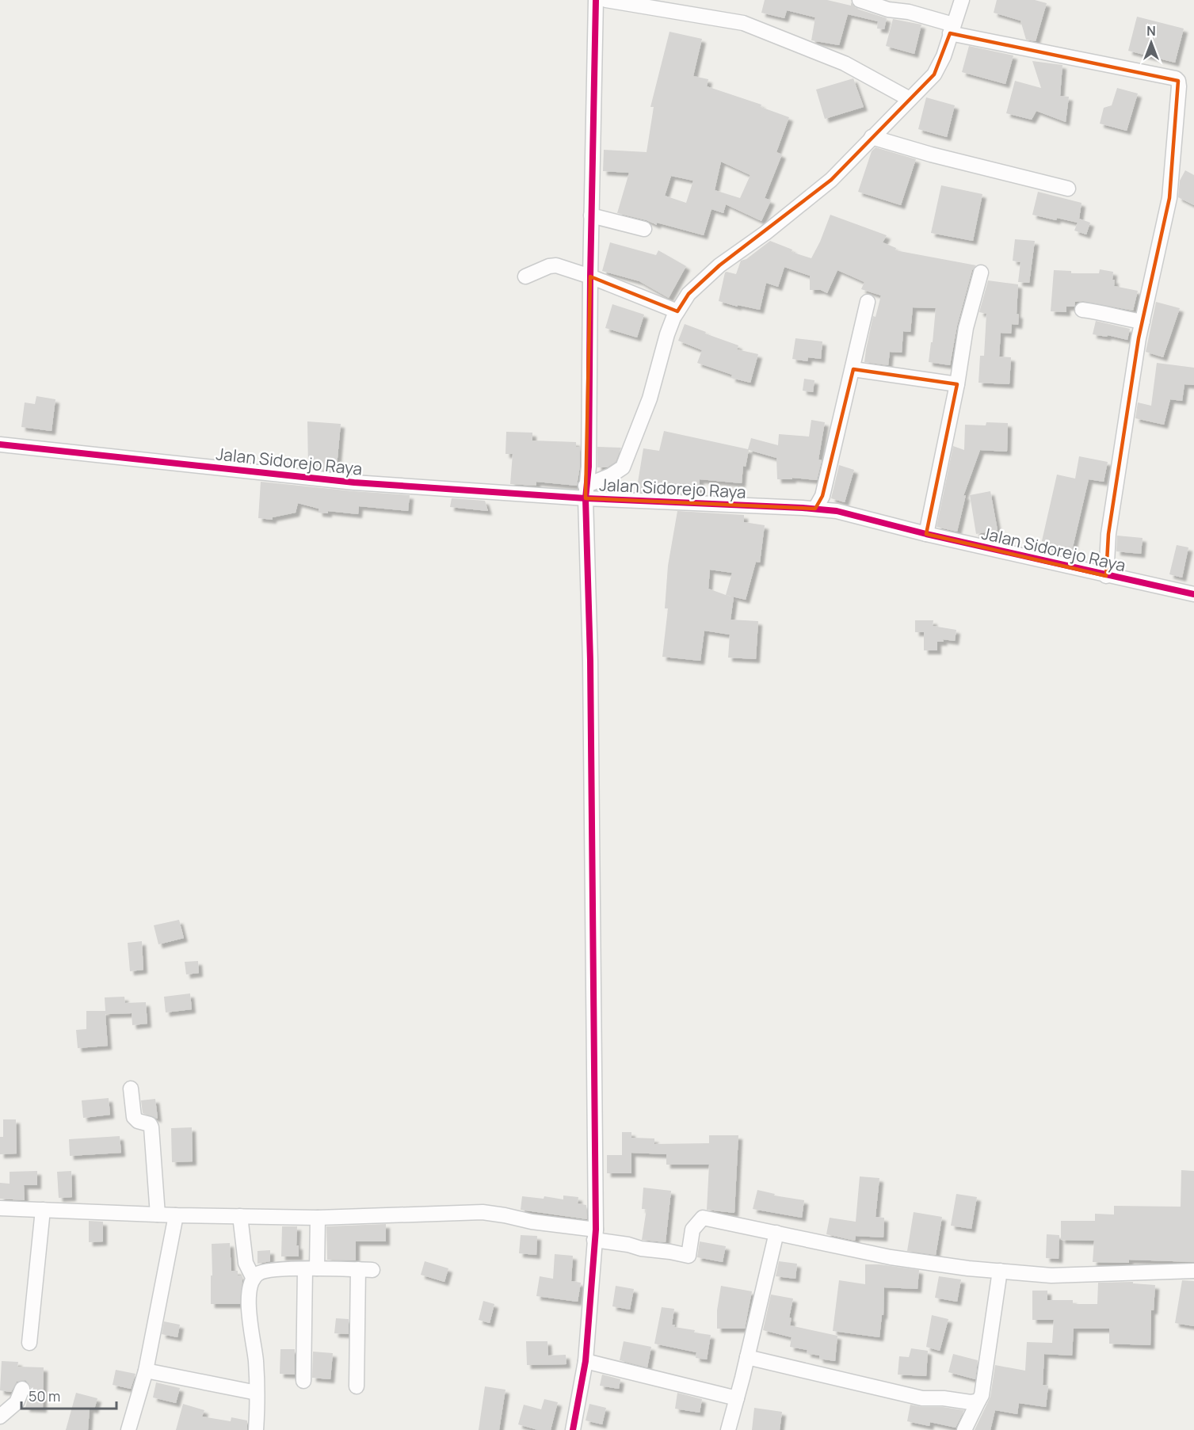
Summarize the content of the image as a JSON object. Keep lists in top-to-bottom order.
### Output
{
  "streets": {
    "street": ["Jalan Sidorejo Raya"]
  },
  "scale_bar": "50 m",
  "north": "top"
}
